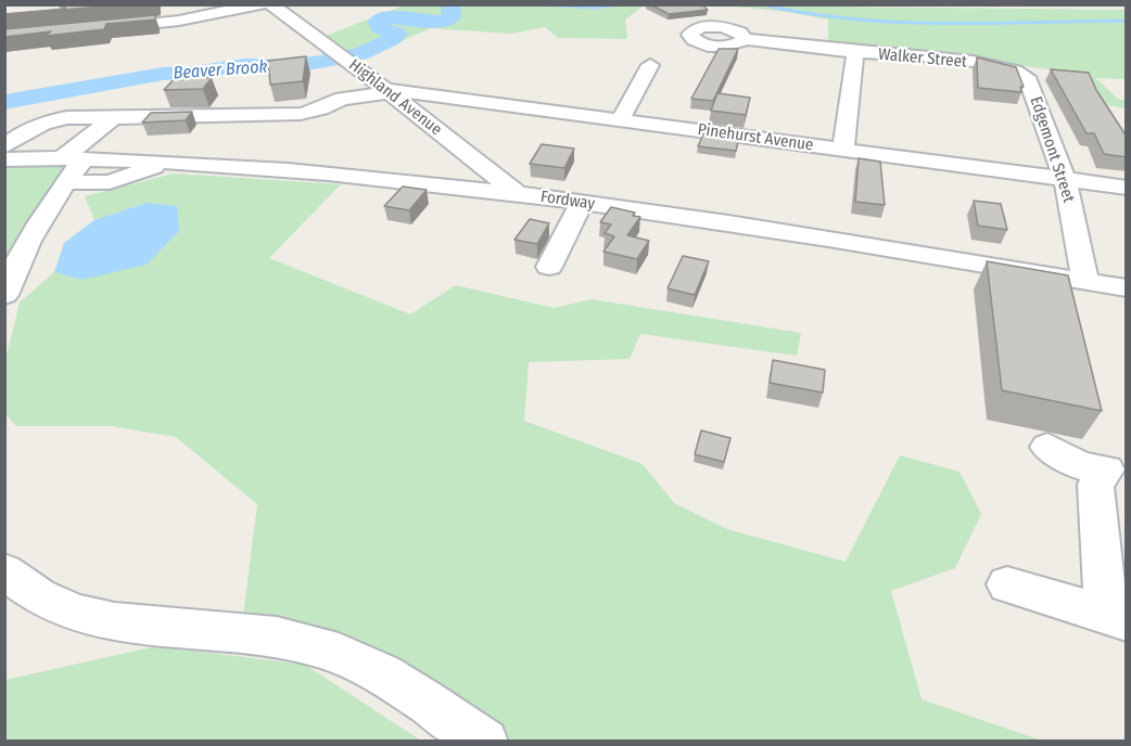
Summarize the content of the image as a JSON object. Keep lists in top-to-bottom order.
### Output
{
  "streets": {
    "street": [
      "Walker Street",
      "Highland Avenue",
      "Pinehurst Avenue",
      "Edgemont Street",
      "Fordway"
    ]
  },
  "crossings": [
    ["Walker Street", "Pinehurst Avenue"],
    ["Walker Street", "Edgemont Street"],
    ["Highland Avenue", "Pinehurst Avenue"],
    ["Highland Avenue", "Fordway"],
    ["Pinehurst Avenue", "Edgemont Street"],
    ["Edgemont Street", "Fordway"]
  ],
  "water": ["Beaver Brook"]
}
